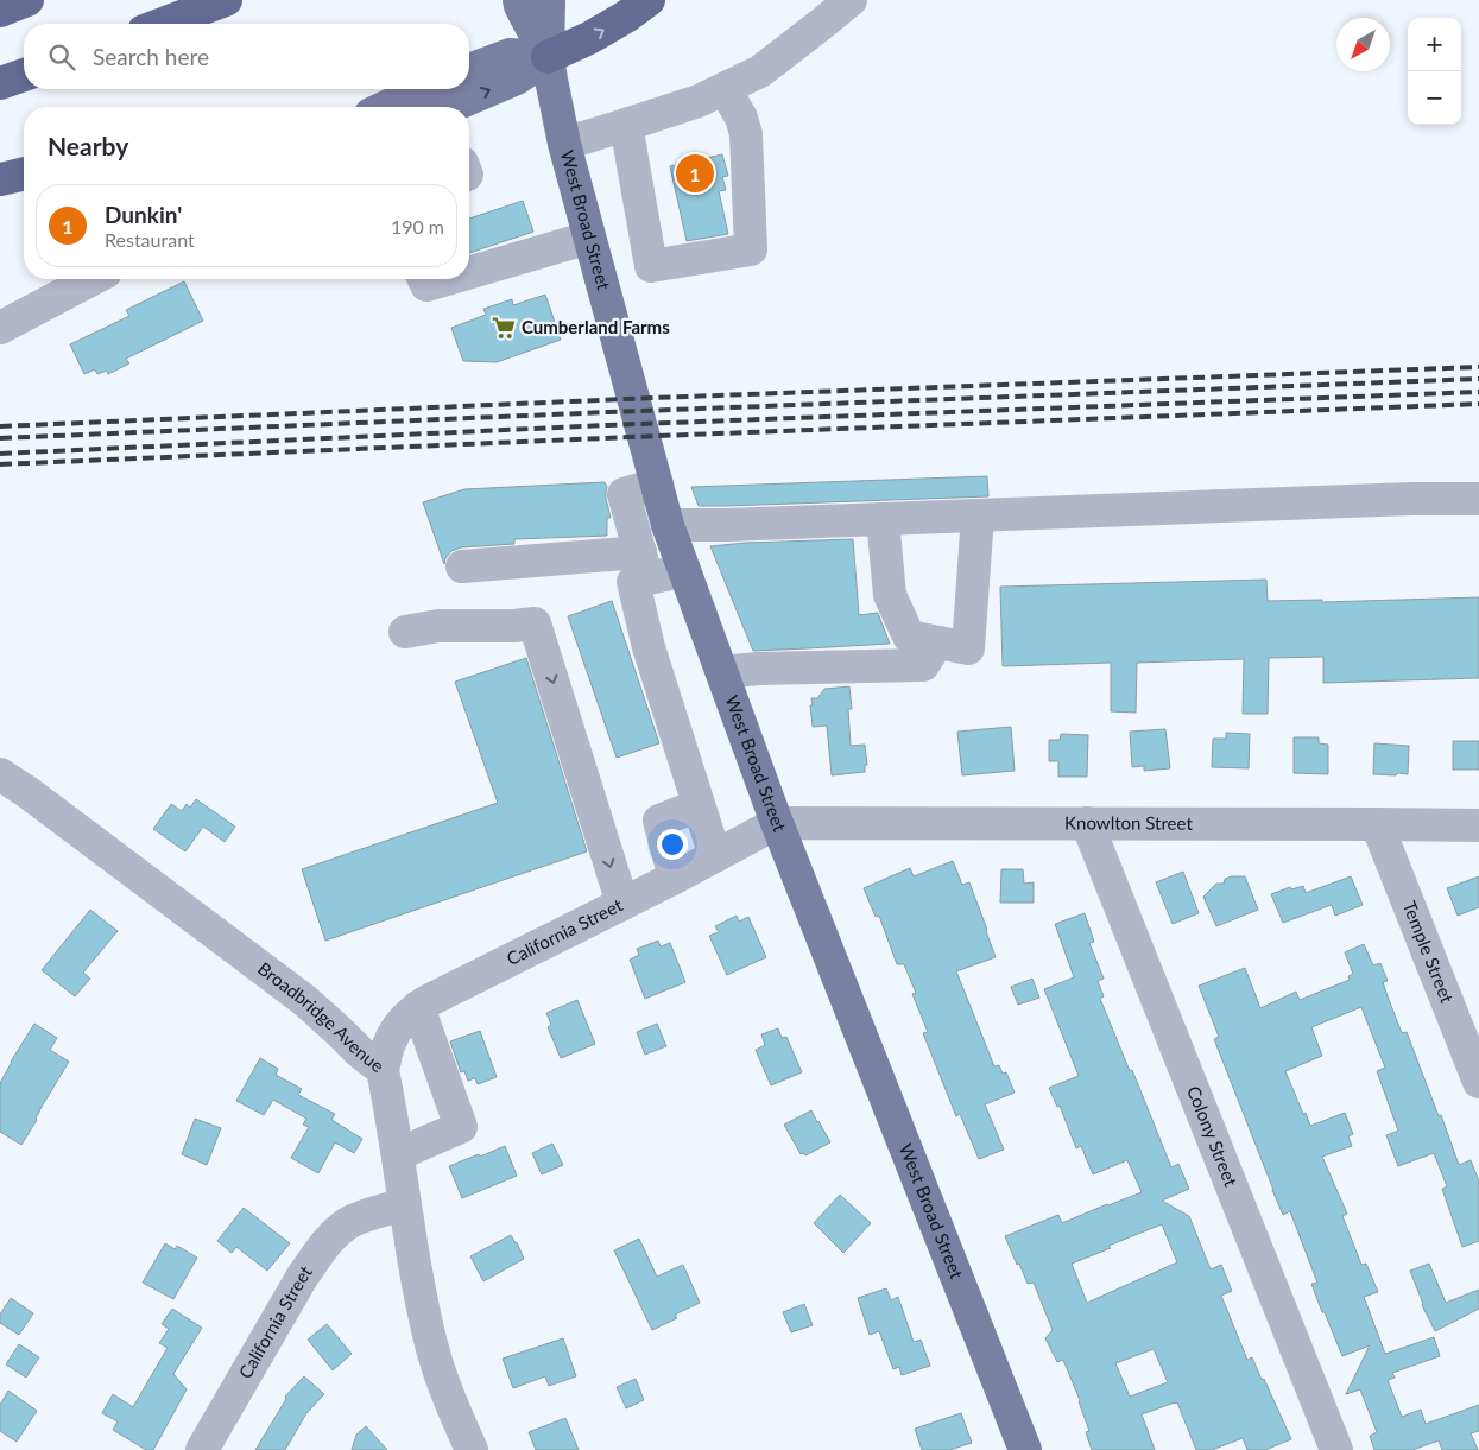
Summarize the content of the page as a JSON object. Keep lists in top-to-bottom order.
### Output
{
  "streets": {
    "main road": ["West Broad Street"],
    "street": [
      "Knowlton Street",
      "California Street",
      "Temple Street",
      "Broadbridge Avenue",
      "Colony Street"
    ]
  },
  "crossings": [
    ["West Broad Street", "Knowlton Street"],
    ["West Broad Street", "California Street"],
    ["Knowlton Street", "California Street"],
    ["Knowlton Street", "Temple Street"],
    ["Knowlton Street", "Colony Street"],
    ["California Street", "Broadbridge Avenue"]
  ],
  "places": {
    "supermarket": ["Cumberland Farms"]
  },
  "north": "bottom left",
  "page": {
    "map_buttons": ["+", "−"],
    "search": "Search here",
    "heading": "Nearby",
    "pins": "1",
    "list": [
      {
        "mark": "1",
        "name": "Dunkin'",
        "note": "Restaurant",
        "value": "190 m"
      }
    ]
  }
}
